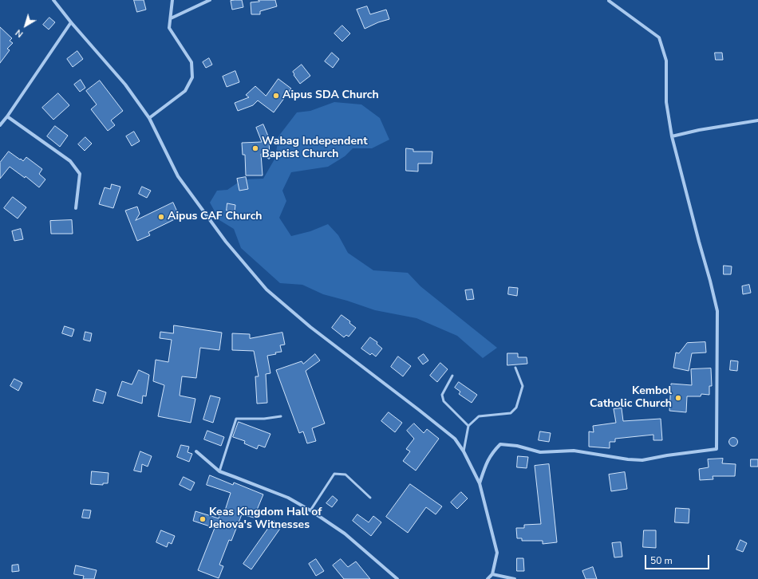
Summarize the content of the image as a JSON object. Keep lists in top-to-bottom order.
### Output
{
  "places": [
    "Aipus SDA Church",
    "Wabag Independent Baptist Church",
    "Aipus CAF Church",
    "Kembol Catholic Church",
    "Keas Kingdom Hall of Jehova's Witnesses"
  ],
  "scale_bar": "50 m",
  "north": "bottom left"
}
